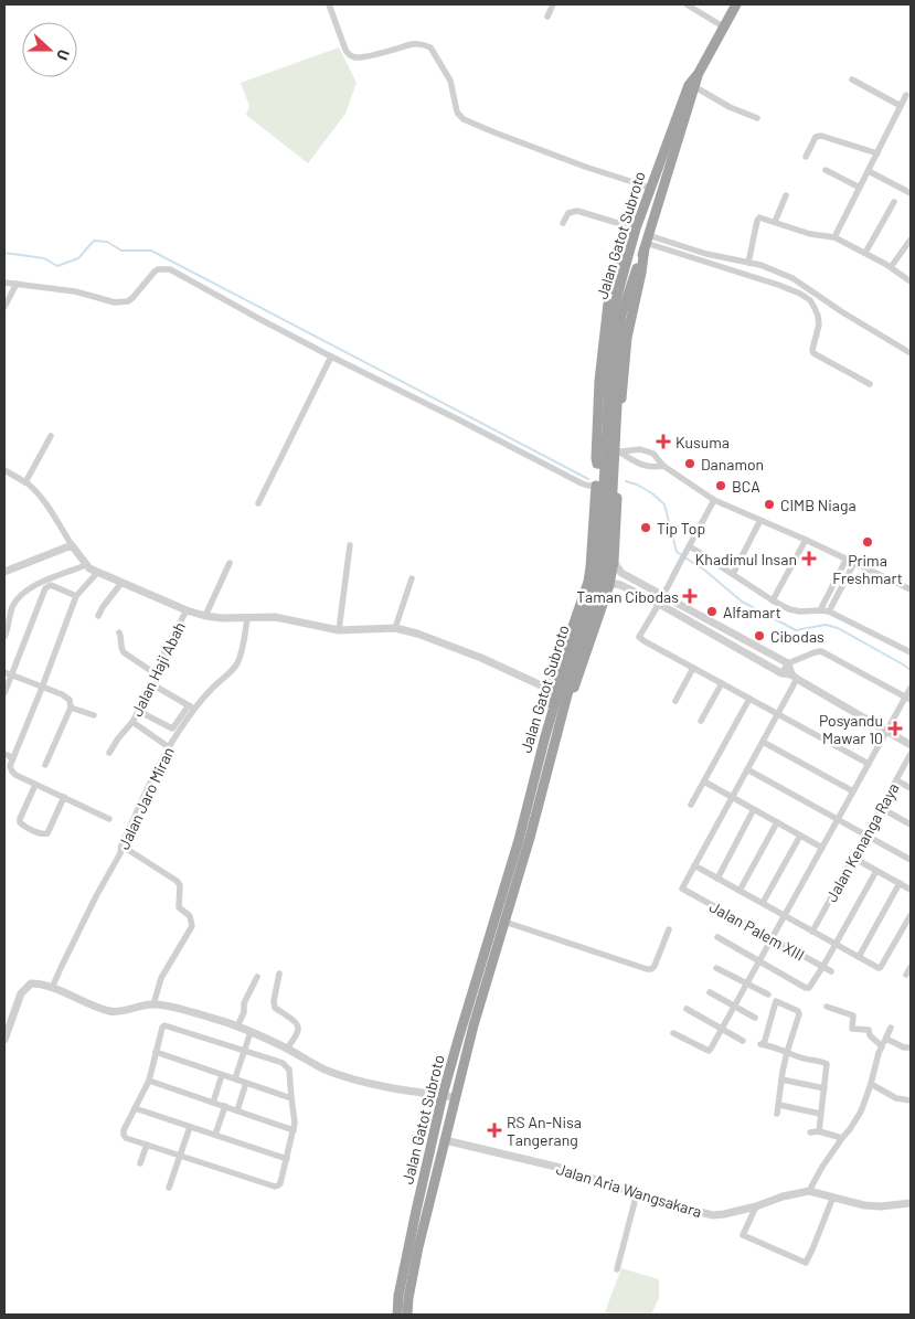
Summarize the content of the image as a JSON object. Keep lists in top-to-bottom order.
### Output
{
  "streets": {
    "highway": ["Jalan Gatot Subroto"],
    "street": [
      "Jalan Haji Abah",
      "Jalan Jaro Miran",
      "Jalan Kenanga Raya",
      "Jalan Palem XIII",
      "Jalan Aria Wangsakara"
    ]
  },
  "crossings": [
    ["Jalan Gatot Subroto", "Jalan Aria Wangsakara"]
  ],
  "places": {
    "health": [
      "Kusuma",
      "Khadimul Insan",
      "Taman Cibodas",
      "Posyandu Mawar 10",
      "RS An-Nisa Tangerang"
    ],
    "other": [
      "Danamon",
      "BCA",
      "CIMB Niaga",
      "Tip Top",
      "Prima Freshmart",
      "Alfamart",
      "Cibodas"
    ]
  },
  "north": "right"
}
